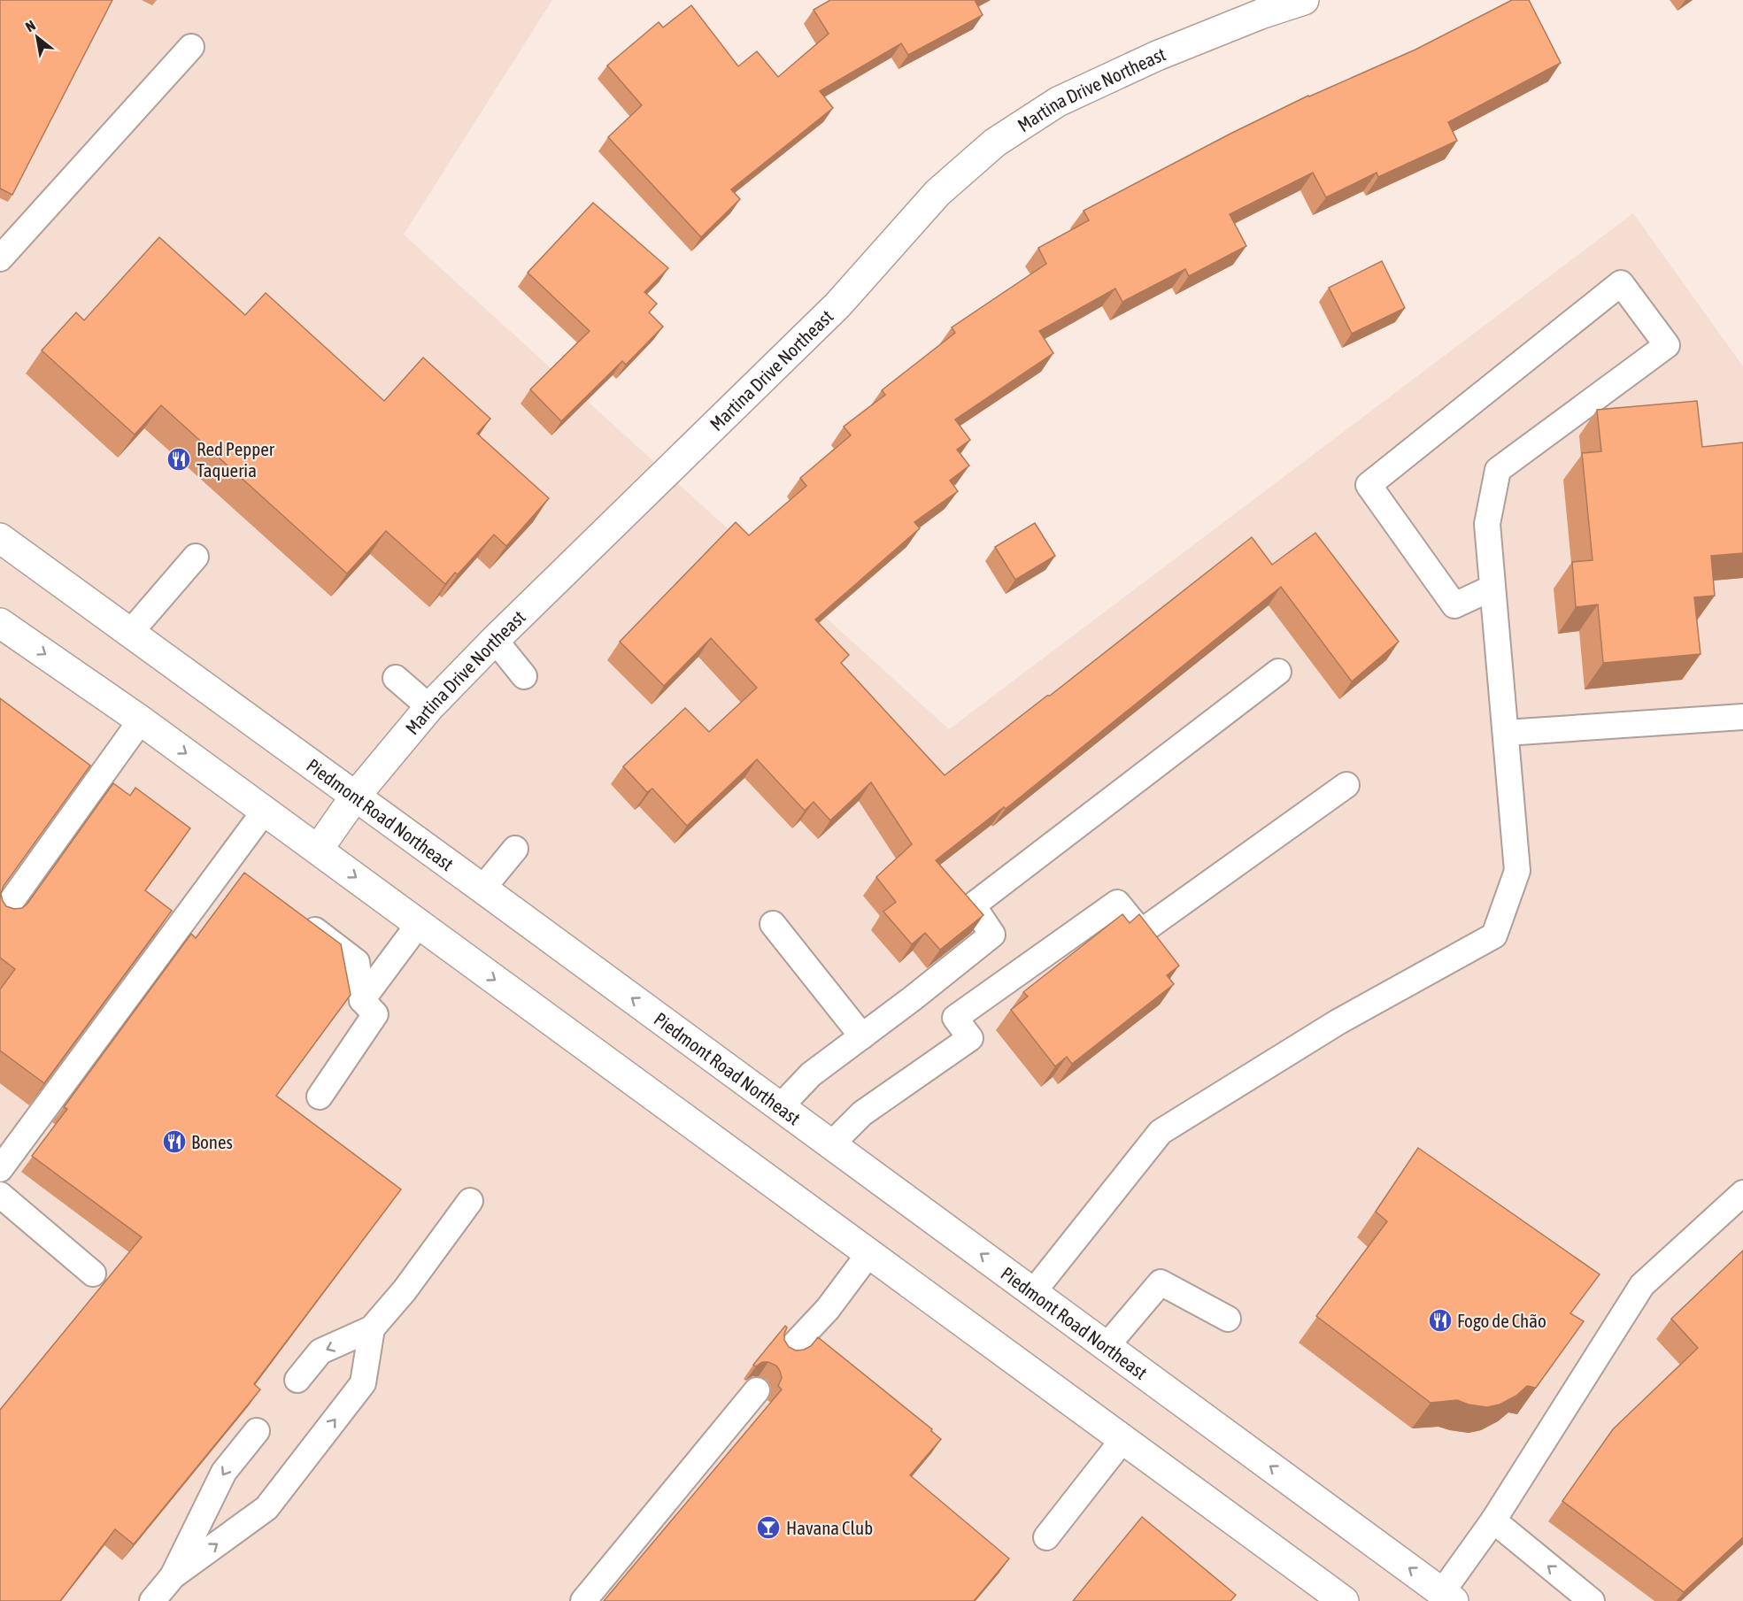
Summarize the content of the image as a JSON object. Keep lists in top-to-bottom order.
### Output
{
  "streets": {
    "main road": ["Martina Drive Northeast", "Piedmont Road Northeast"]
  },
  "crossings": [
    ["Martina Drive Northeast", "Piedmont Road Northeast"]
  ],
  "places": {
    "restaurant": ["Red Pepper Taqueria", "Bones", "Fogo de Chão"],
    "bar": ["Havana Club"]
  },
  "north": "top left"
}
